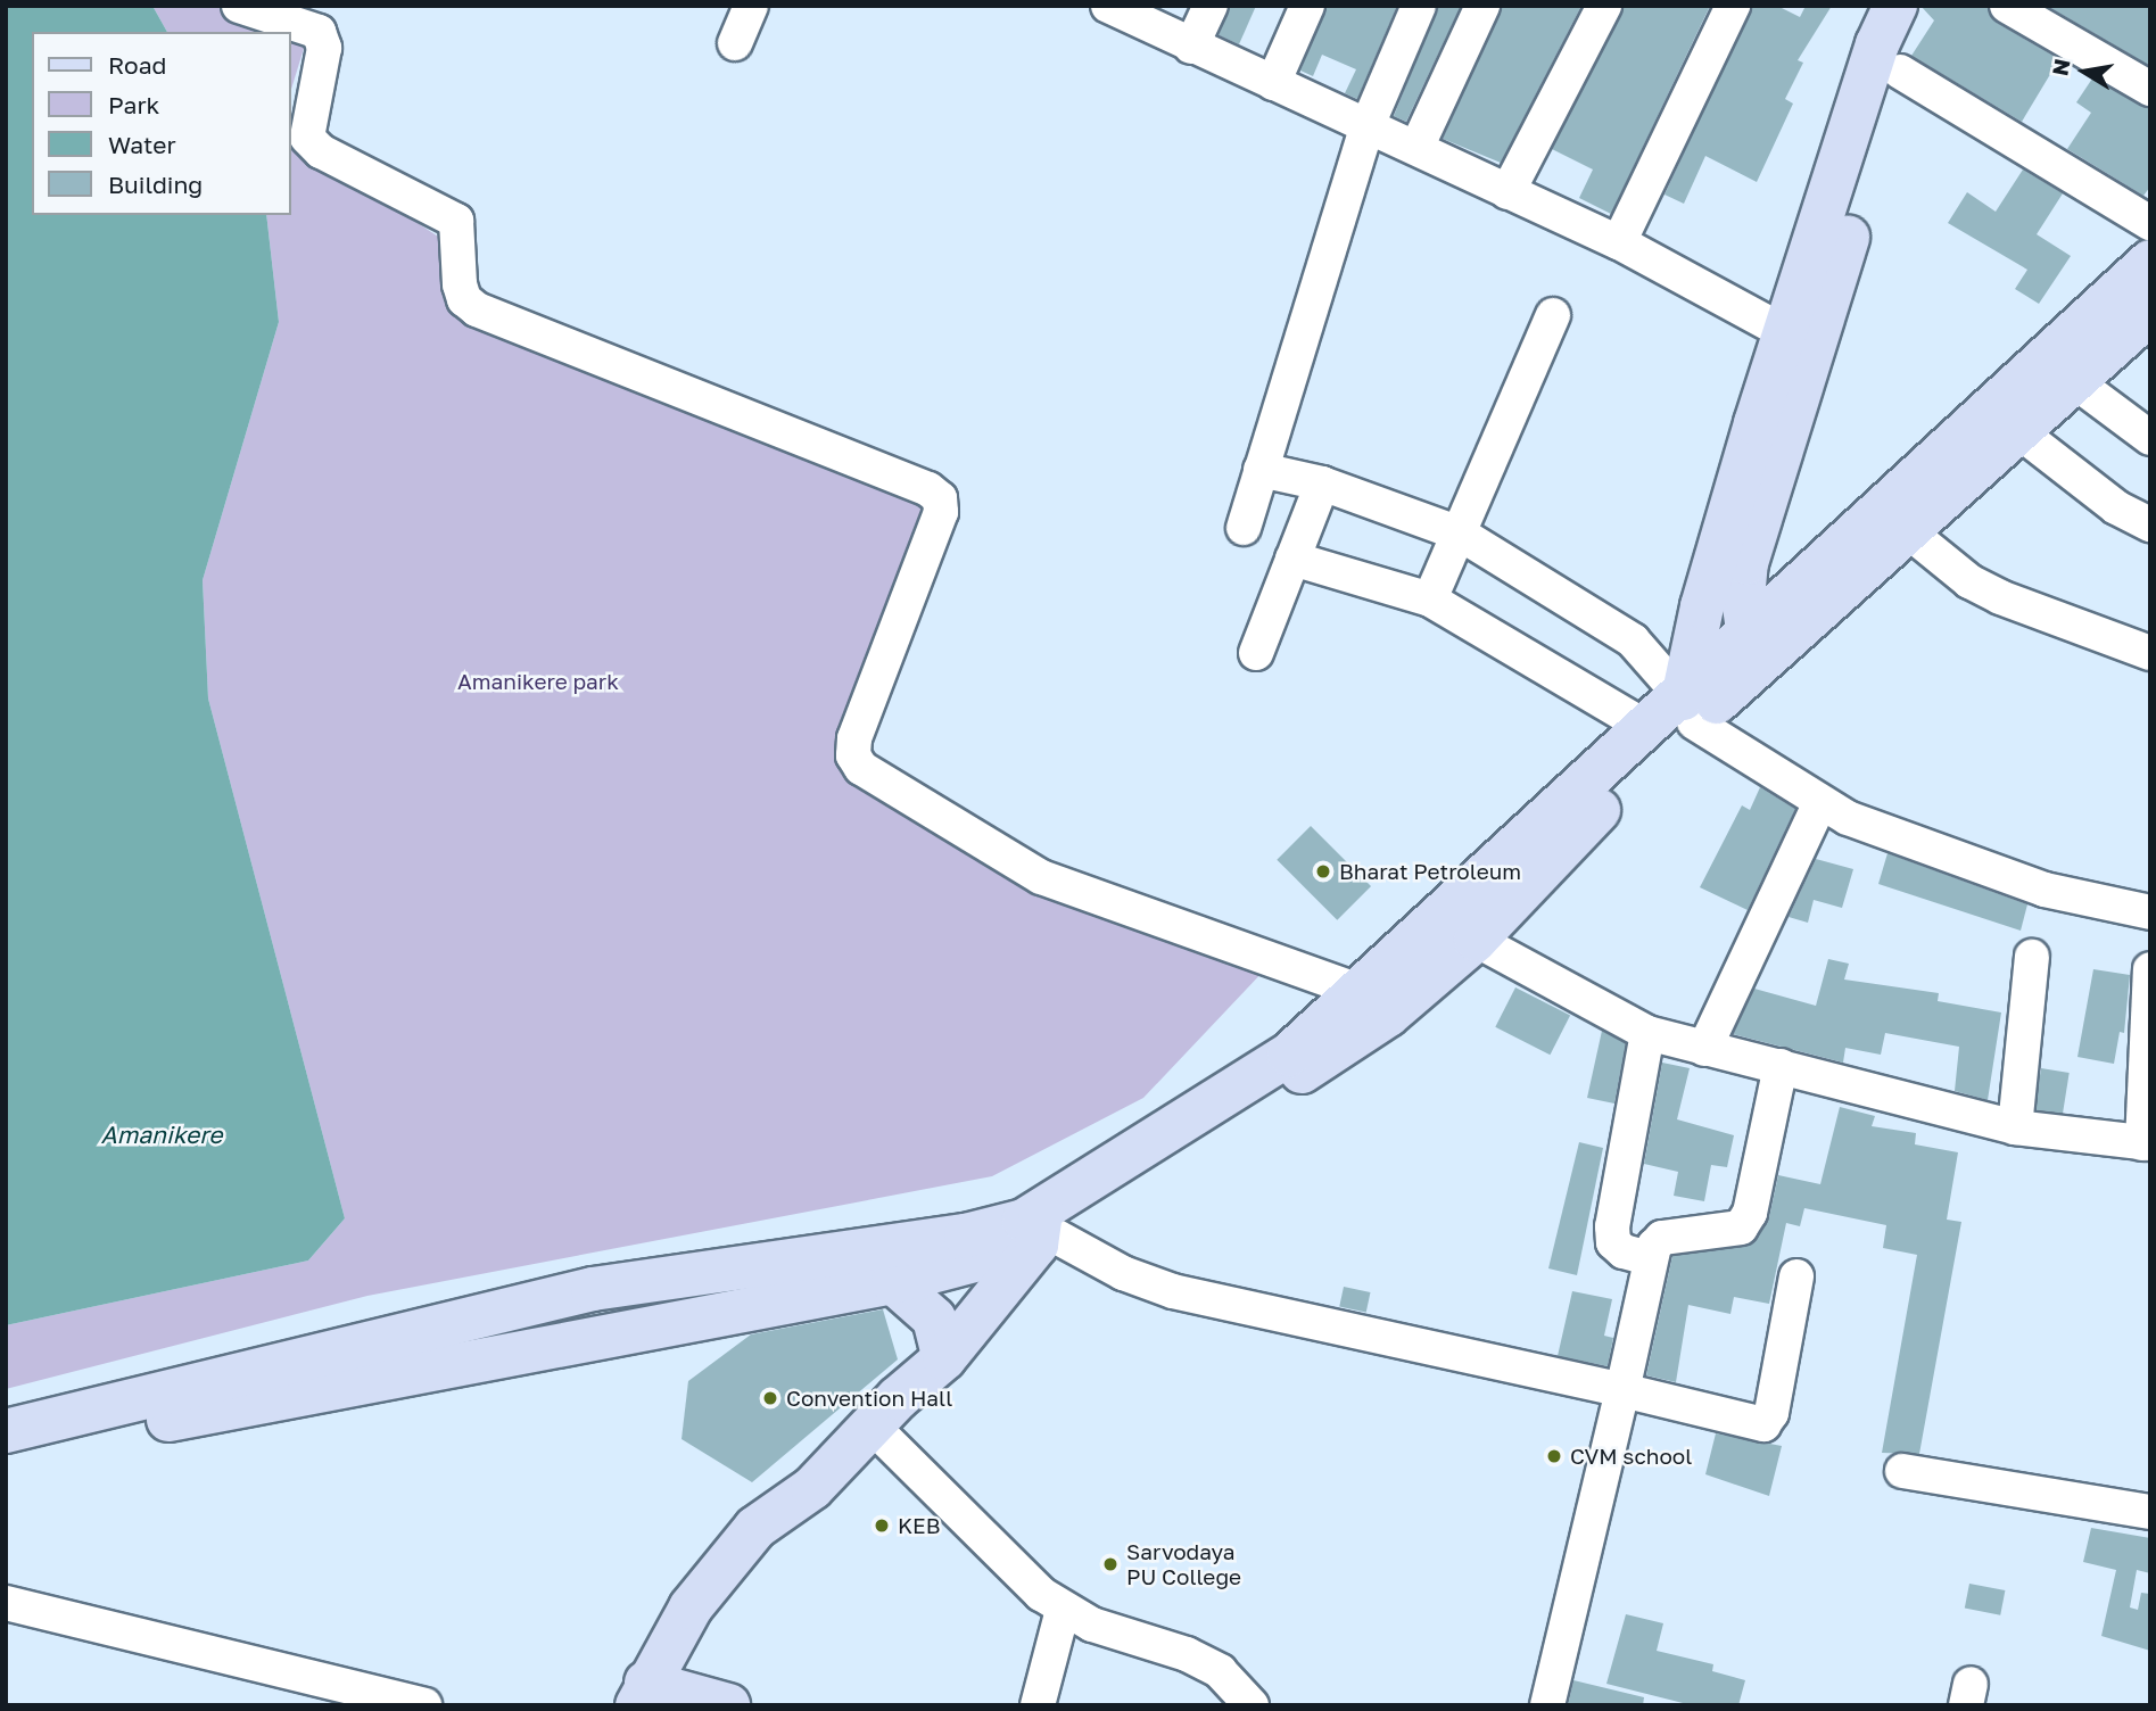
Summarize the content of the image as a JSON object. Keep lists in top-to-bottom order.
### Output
{
  "water": ["Amanikere"],
  "parks": ["Amanikere park"],
  "places": [
    "Bharat Petroleum",
    "Convention Hall",
    "CVM school",
    "KEB",
    "Sarvodaya PU College"
  ],
  "legend": [
    "Road",
    "Park",
    "Water",
    "Building"
  ],
  "north": "left"
}
